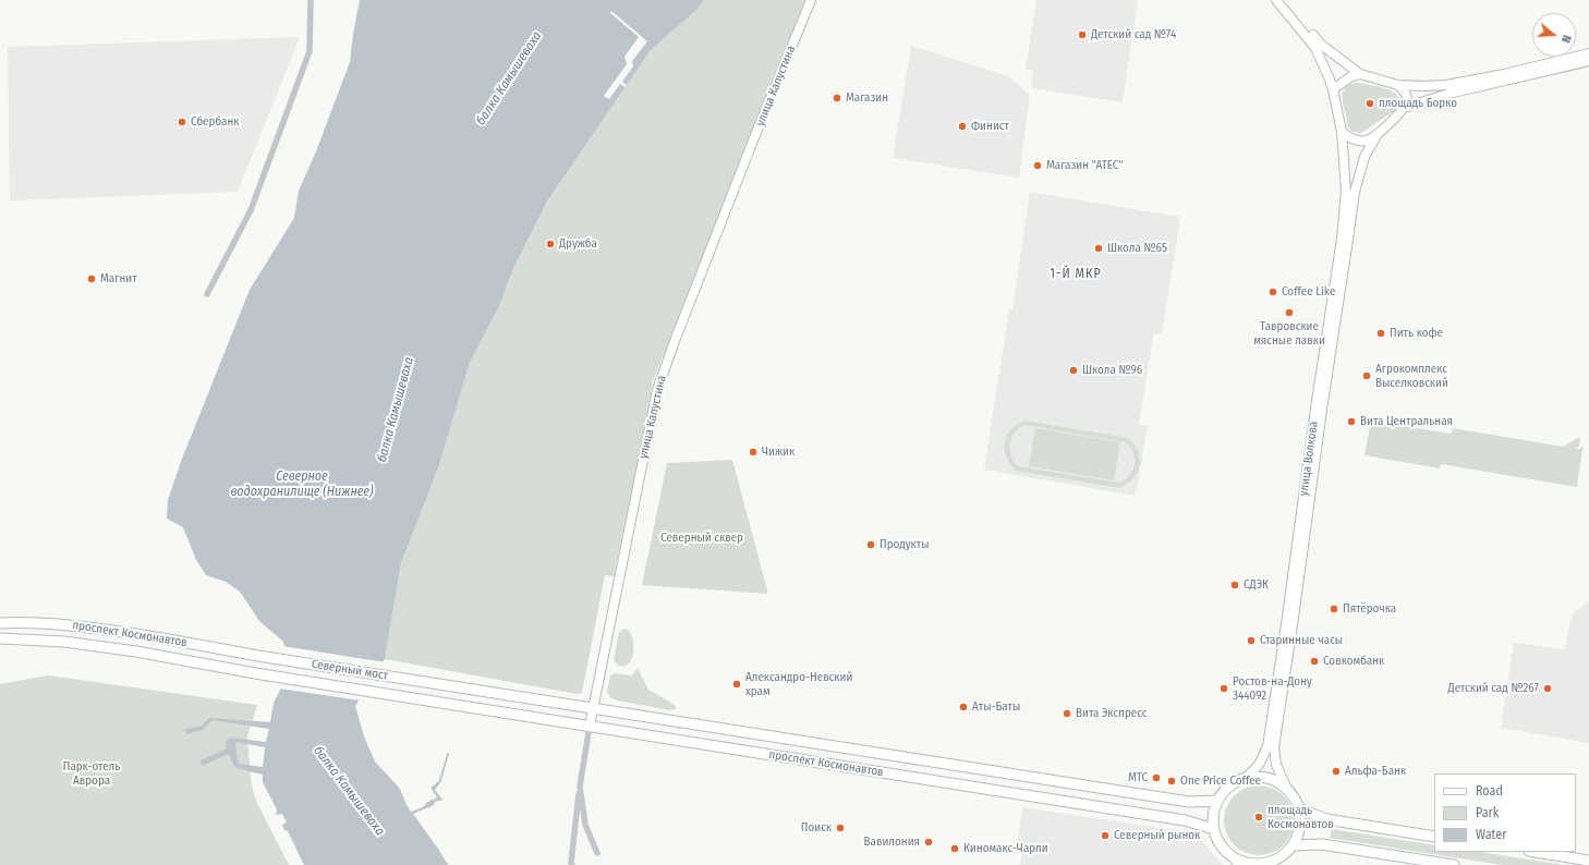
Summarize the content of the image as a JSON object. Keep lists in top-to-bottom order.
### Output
{
  "streets": {
    "main road": [
      "улица Капустина",
      "улица Волкова",
      "проспект Космонавтов",
      "Северный мост"
    ]
  },
  "crossings": [
    ["улица Капустина", "проспект Космонавтов"],
    ["улица Волкова", "проспект Космонавтов"],
    ["проспект Космонавтов", "Северный мост"]
  ],
  "districts": ["1-Й МКР"],
  "water": ["балка Камышеваха", "Северное водохранилище (Нижнее)"],
  "parks": ["Северный сквер", "Парк-отель Аврора"],
  "places": [
    "Детский сад №74",
    "Магазин",
    "площадь Борко",
    "Сбербанк",
    "Финист",
    "Магазин \"АТЕС\"",
    "Дружба",
    "Школа №65",
    "Магнит",
    "Coffee Like",
    "Тавровские мясные лавки",
    "Пить кофе",
    "Школа №96",
    "Агрокомплекс Выселковский",
    "Вита Центральная",
    "Чижик",
    "Продукты",
    "СДЭК",
    "Пятёрочка",
    "Старинные часы",
    "Совкомбанк",
    "Александро-Невский храм",
    "Ростов-на-Дону 344092",
    "Детский сад №267",
    "Аты-Баты",
    "Вита Экспресс",
    "Альфа-Банк",
    "МТС",
    "One Price Coffee",
    "площадь Космонавтов",
    "Поиск",
    "Северный рынок",
    "Вавилония",
    "Киномакс-Чарли"
  ],
  "legend": ["Road", "Park", "Water"],
  "north": "right"
}
